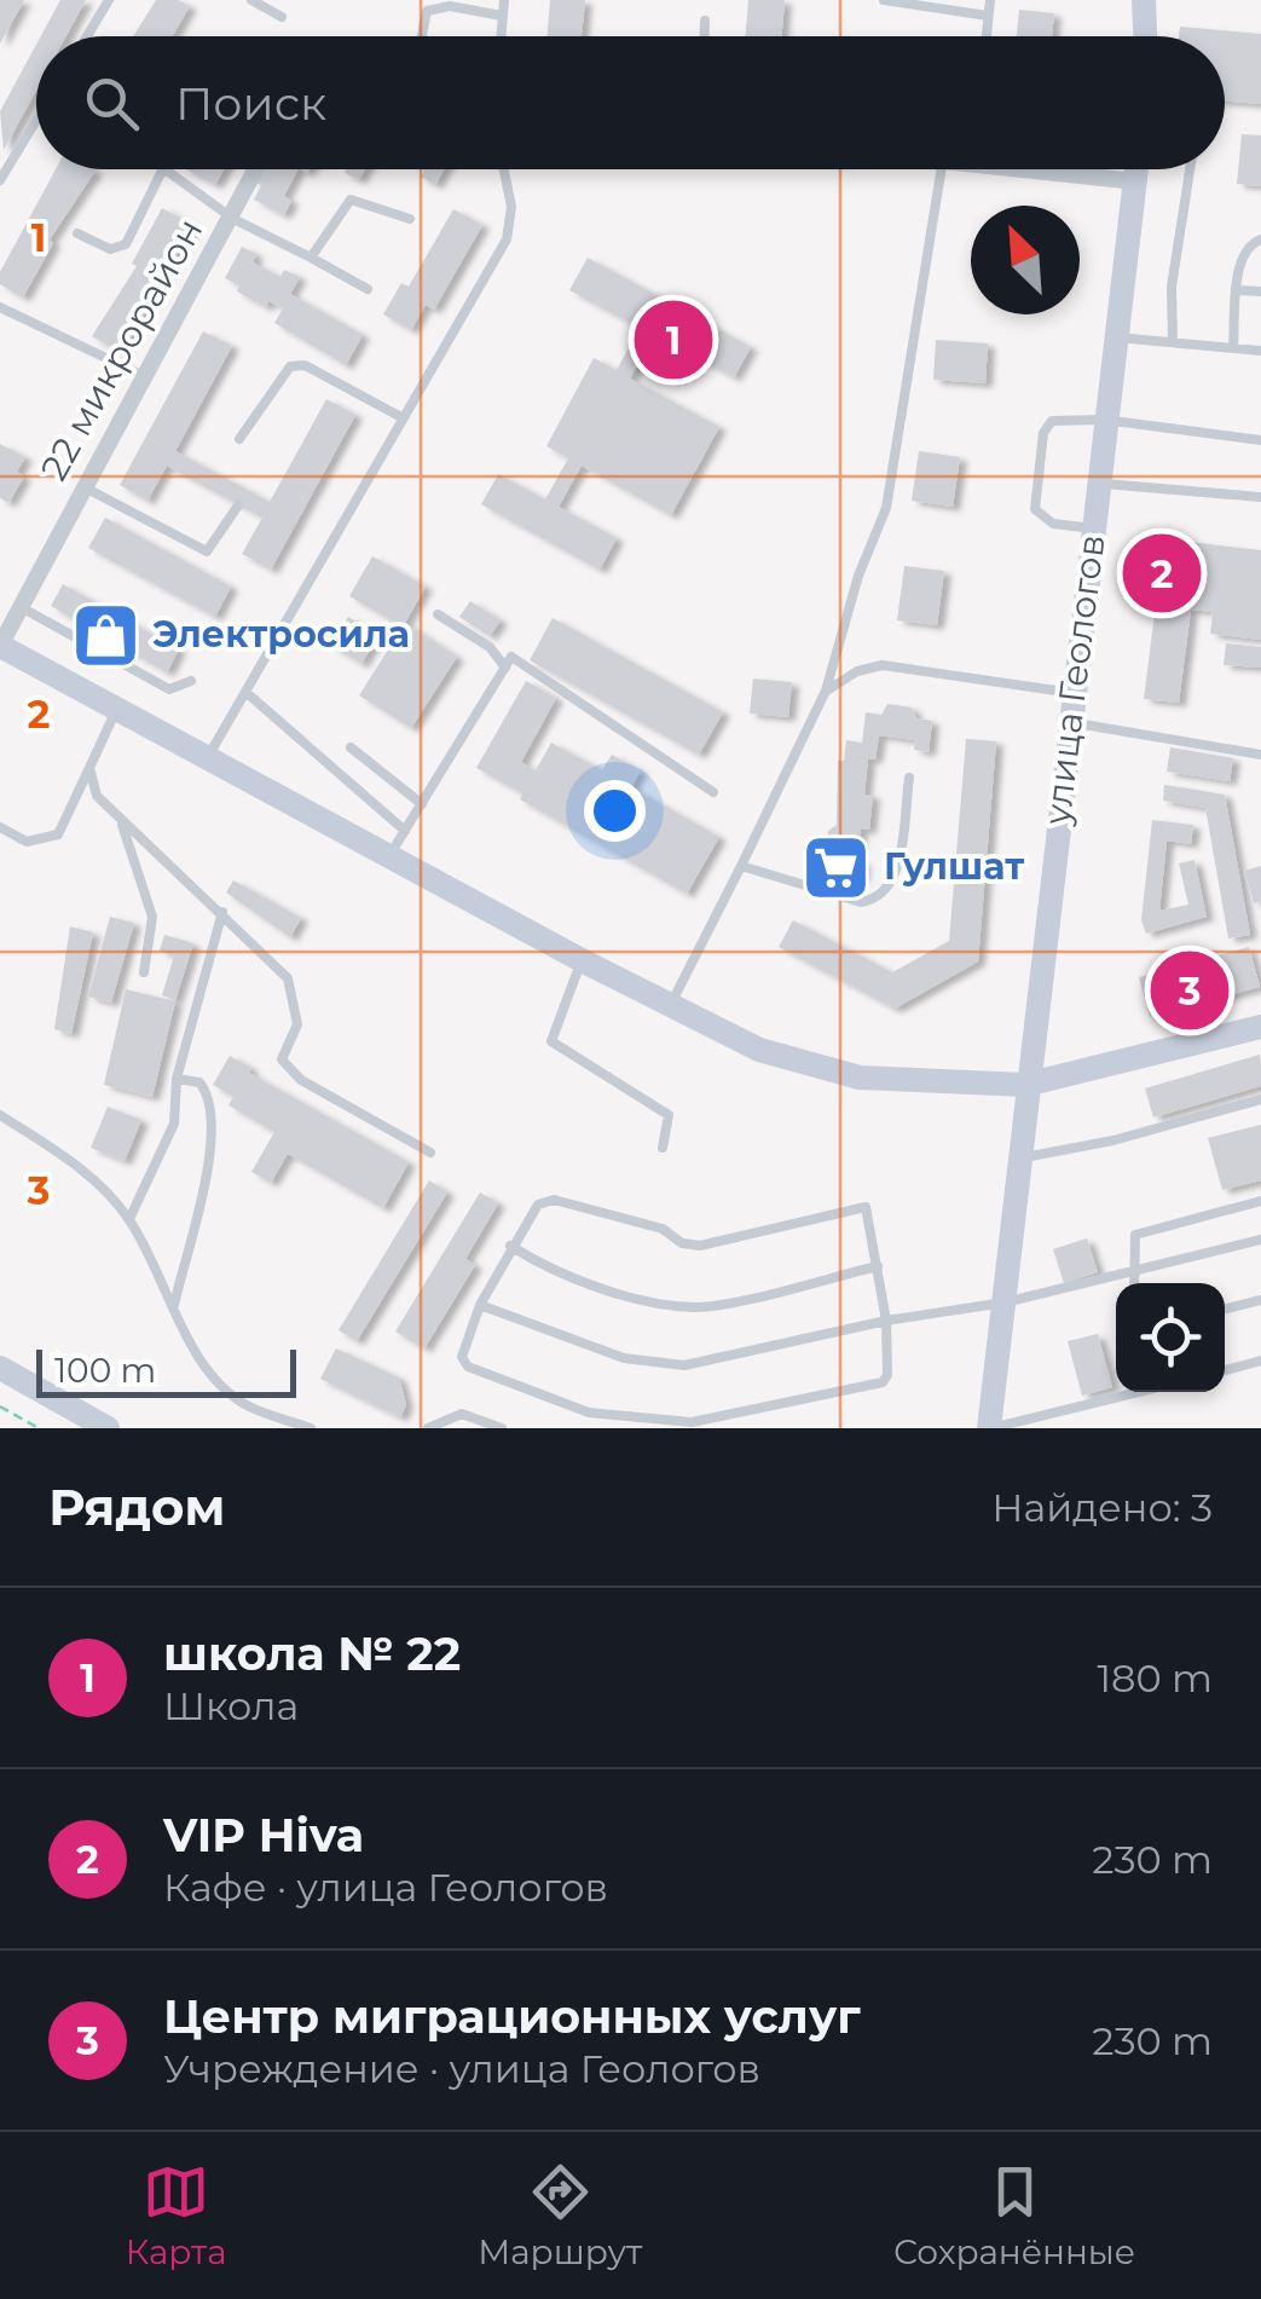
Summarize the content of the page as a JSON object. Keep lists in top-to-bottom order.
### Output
{
  "streets": {
    "street": ["22 микрорайон", "улица Геологов"]
  },
  "places": {
    "shop": ["Электросила"],
    "supermarket": ["Гулшат"]
  },
  "scale_bar": "100 m",
  "north": "top left",
  "page": {
    "search": "Поиск",
    "pins": ["1", "2", "3"],
    "scale": "100 m",
    "heading": ["Рядом", "Найдено: 3"],
    "list": [
      {
        "mark": "1",
        "name": "школа № 22",
        "note": "Школа",
        "value": "180 m"
      },
      {
        "mark": "2",
        "name": "VIP Hiva",
        "note": "Кафе · улица Геологов",
        "value": "230 m"
      },
      {
        "mark": "3",
        "name": "Центр миграционных услуг",
        "note": "Учреждение · улица Геологов",
        "value": "230 m"
      }
    ],
    "nav": ["Карта", "Маршрут", "Сохранённые"]
  },
  "grid": {
    "rows": ["1", "2", "3"]
  }
}
